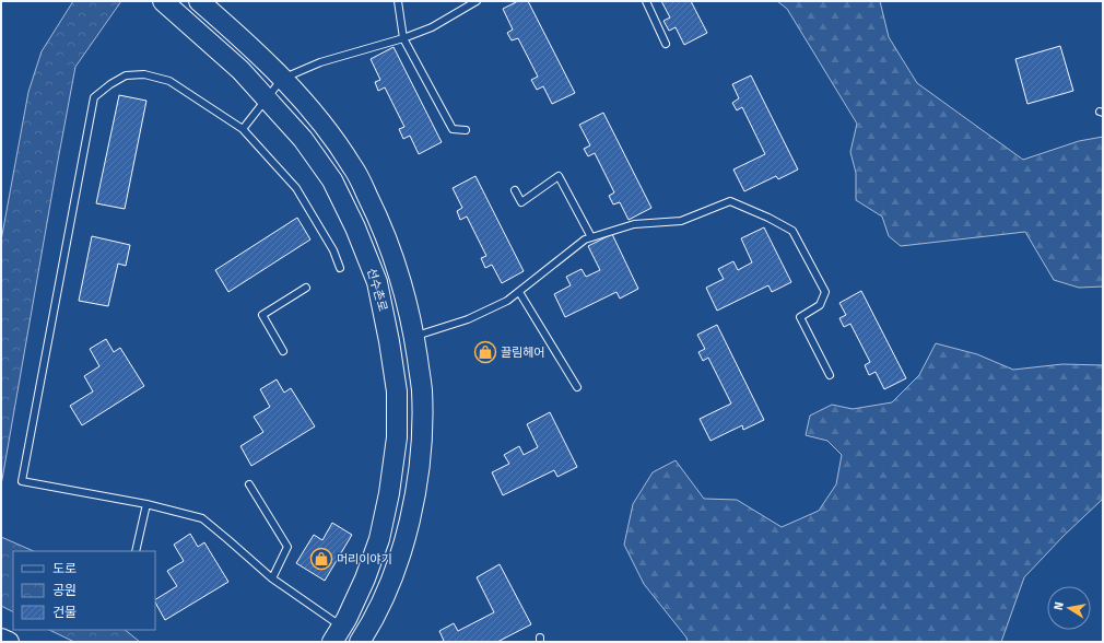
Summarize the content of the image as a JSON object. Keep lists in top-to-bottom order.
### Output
{
  "streets": {
    "street": ["선수촌로"]
  },
  "places": {
    "shop": ["끌림헤어", "머리이야기"]
  },
  "legend": ["도로", "공원", "건물"],
  "north": "left"
}
